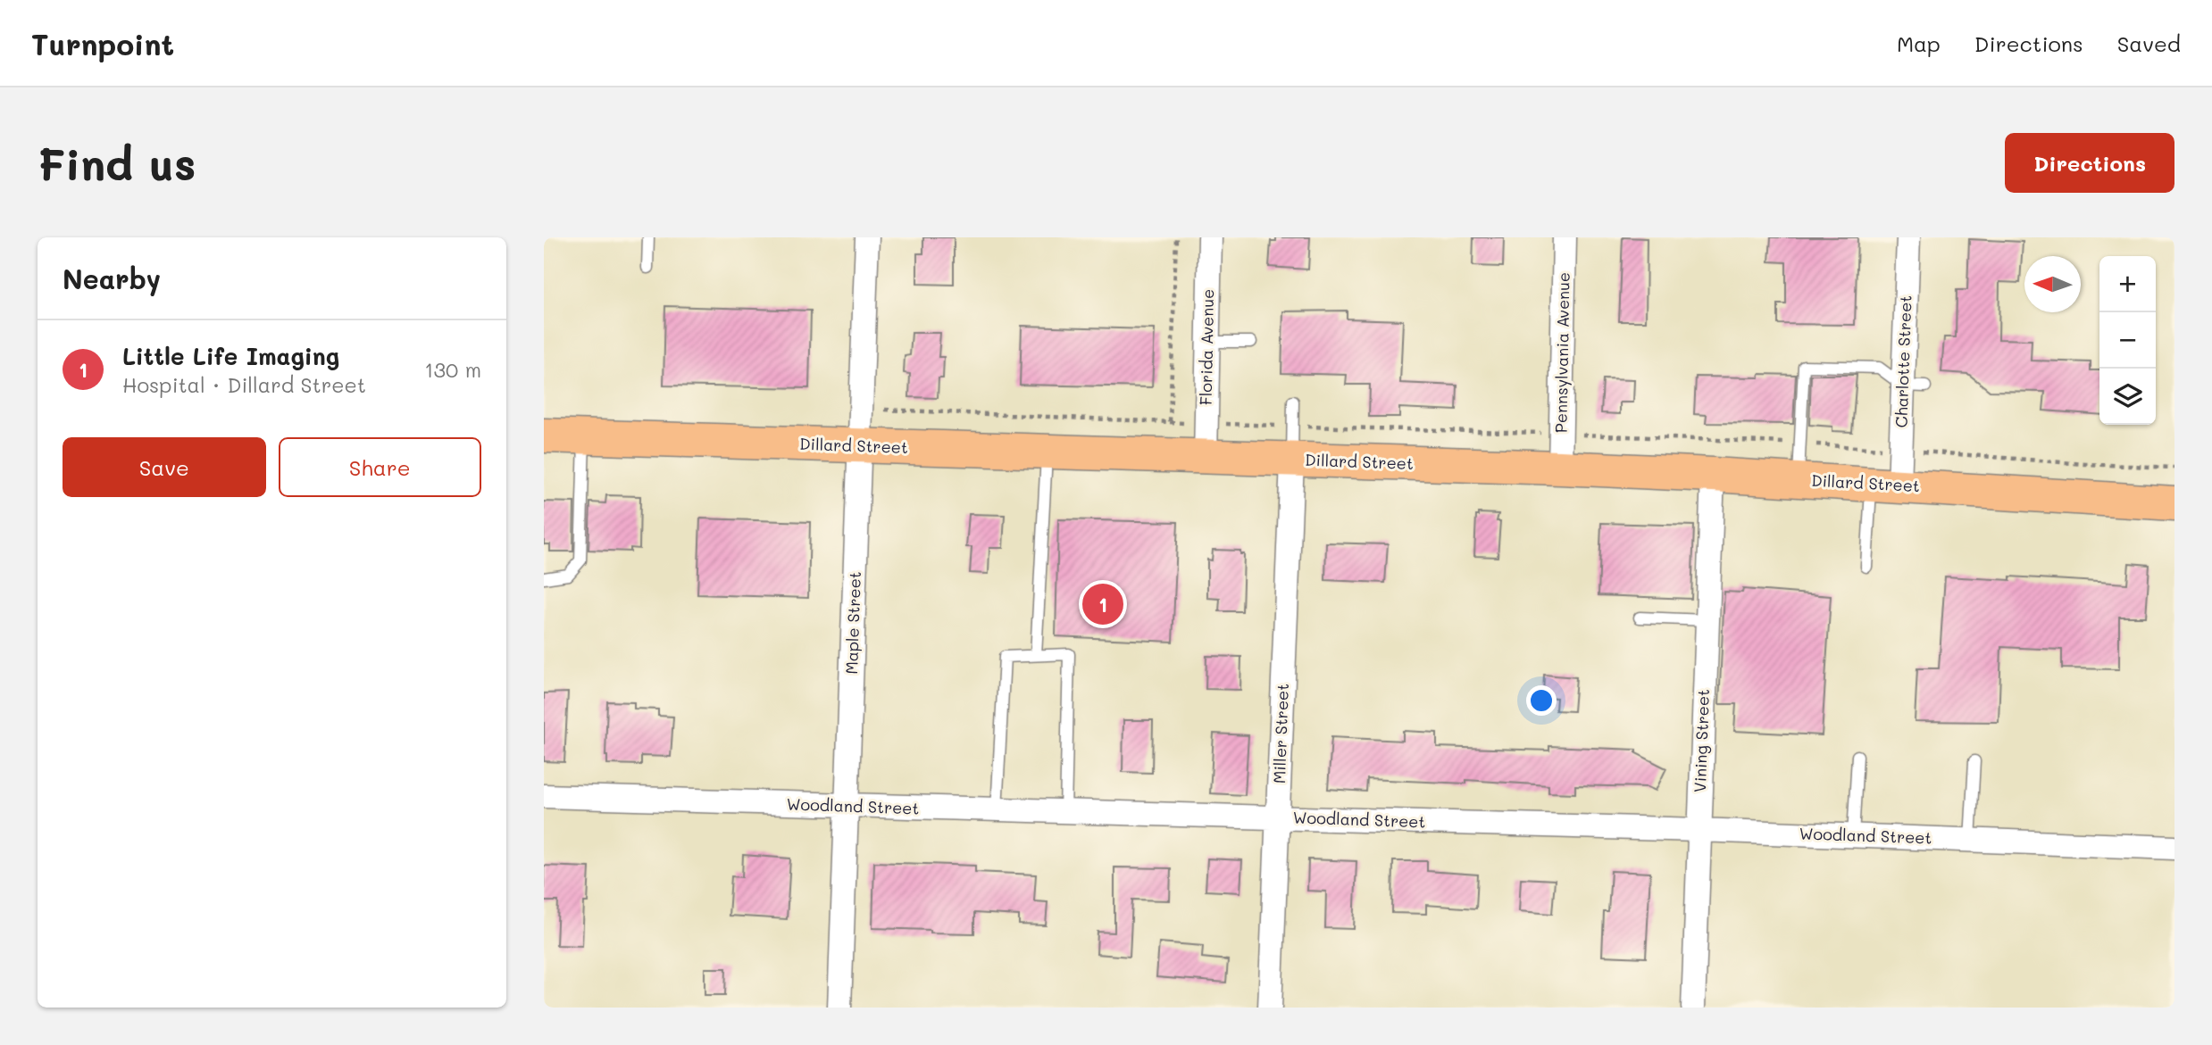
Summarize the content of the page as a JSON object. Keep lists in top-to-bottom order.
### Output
{
  "streets": {
    "main road": ["Dillard Street"],
    "street": [
      "Florida Avenue",
      "Pennsylvania Avenue",
      "Charlotte Street",
      "Maple Street",
      "Miller Street",
      "Vining Street",
      "Woodland Street"
    ]
  },
  "crossings": [
    ["Florida Avenue", "Dillard Street"],
    ["Pennsylvania Avenue", "Dillard Street"],
    ["Charlotte Street", "Dillard Street"],
    ["Dillard Street", "Maple Street"],
    ["Dillard Street", "Miller Street"],
    ["Dillard Street", "Vining Street"],
    ["Maple Street", "Woodland Street"],
    ["Miller Street", "Woodland Street"],
    ["Vining Street", "Woodland Street"]
  ],
  "north": "left",
  "page": {
    "header": "Turnpoint",
    "nav": ["Map", "Directions", "Saved"],
    "buttons": [
      "Directions",
      ["Save", "Share"]
    ],
    "title": "Find us",
    "heading": "Nearby",
    "map_buttons": ["+", "−"],
    "list": [
      {
        "mark": "1",
        "name": "Little Life Imaging",
        "note": "Hospital · Dillard Street",
        "value": "130 m"
      }
    ],
    "pins": "1"
  }
}
